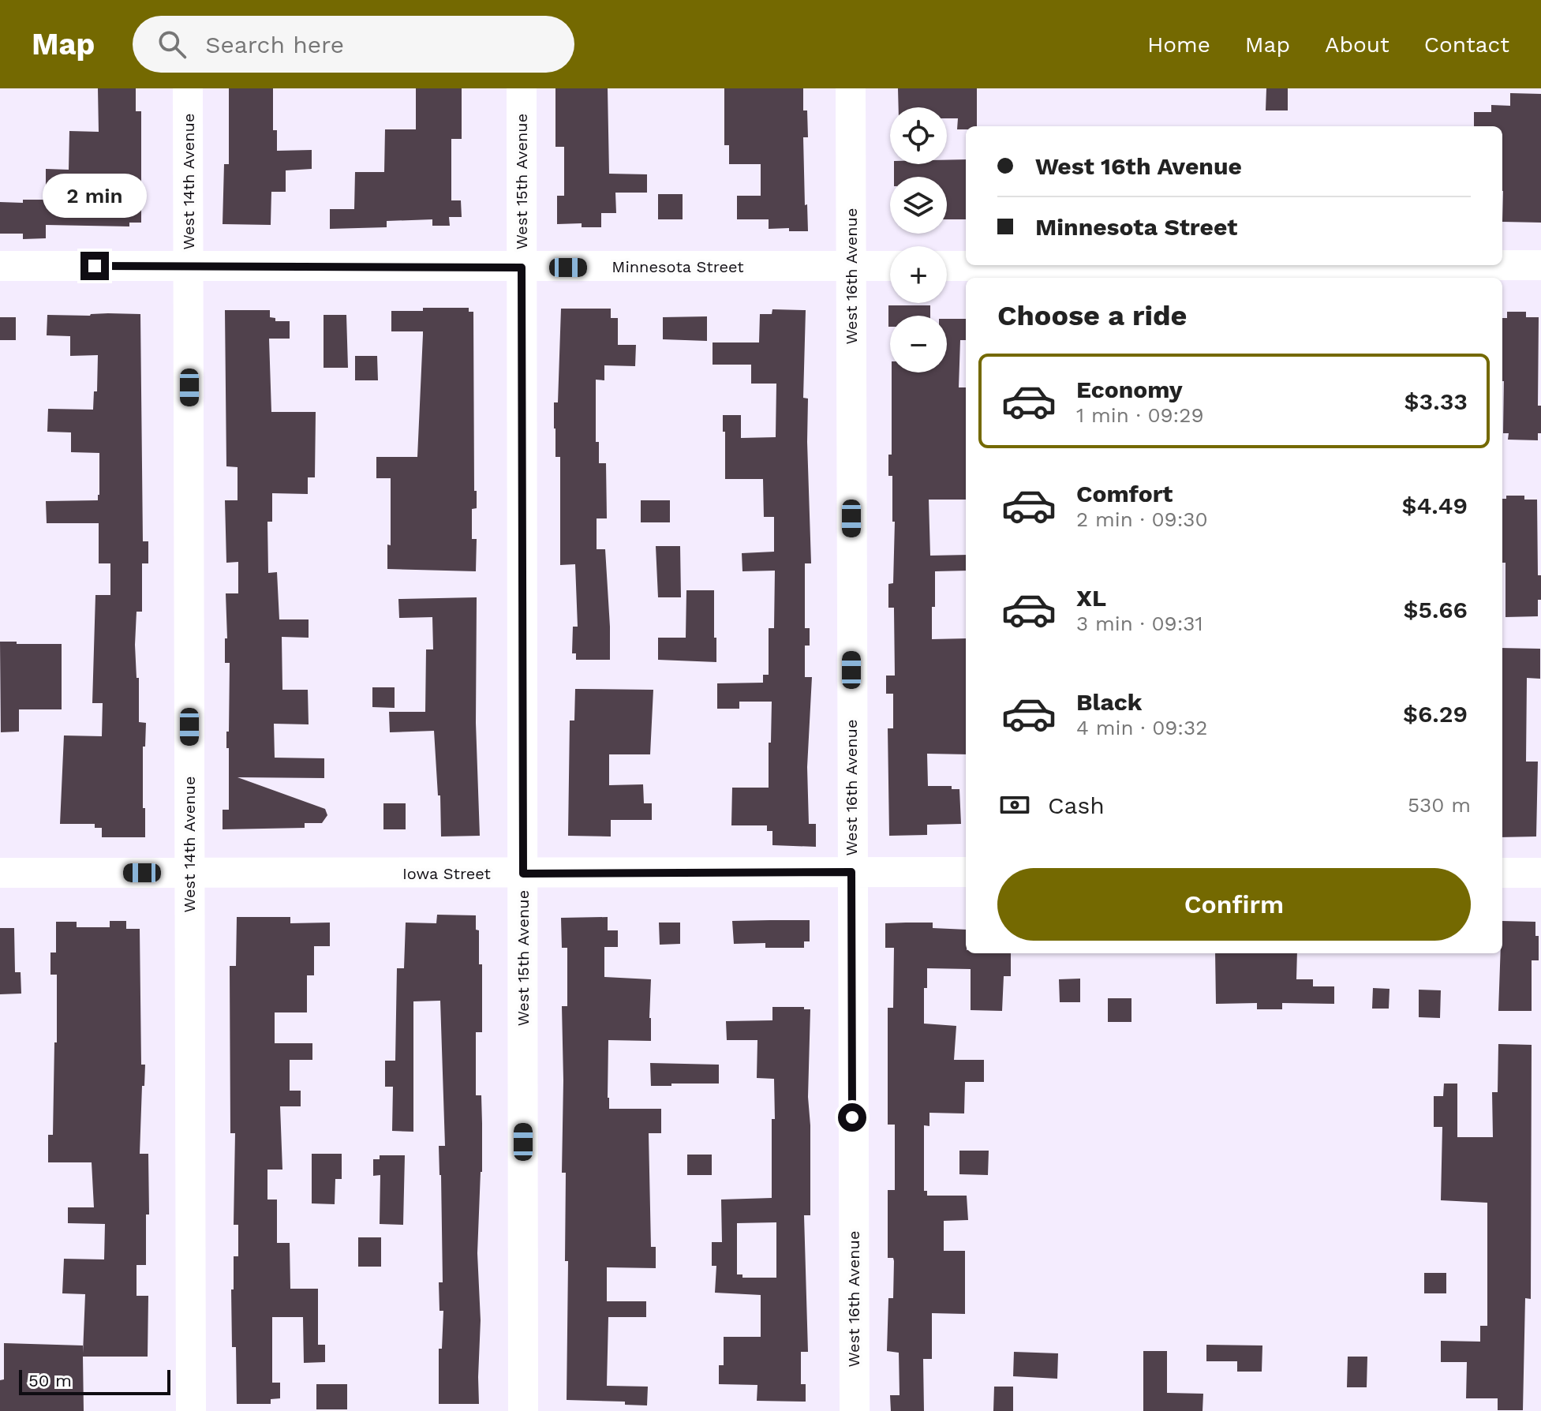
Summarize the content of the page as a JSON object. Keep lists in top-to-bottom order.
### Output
{
  "streets": {
    "street": [
      "West 14th Avenue",
      "West 15th Avenue",
      "Minnesota Street",
      "West 16th Avenue",
      "Iowa Street"
    ]
  },
  "crossings": [
    ["West 14th Avenue", "Minnesota Street"],
    ["West 14th Avenue", "Iowa Street"],
    ["West 15th Avenue", "Minnesota Street"],
    ["West 15th Avenue", "Iowa Street"],
    ["Minnesota Street", "West 16th Avenue"],
    ["West 16th Avenue", "Iowa Street"]
  ],
  "scale_bar": "50 m",
  "page": {
    "header": "Map",
    "search": "Search here",
    "nav": [
      "Home",
      "Map",
      "About",
      "Contact"
    ],
    "map_buttons": ["+", "−"],
    "banner": ["West 16th Avenue", "Minnesota Street"],
    "bubble": "2 min",
    "heading": "Choose a ride",
    "list": [
      {
        "name": "Economy",
        "note": "1 min · 09:29",
        "value": "$3.33"
      },
      {
        "name": "Comfort",
        "note": "2 min · 09:30",
        "value": "$4.49"
      },
      {
        "name": "XL",
        "note": "3 min · 09:31",
        "value": "$5.66"
      },
      {
        "name": "Black",
        "note": "4 min · 09:32",
        "value": "$6.29"
      }
    ],
    "pay": ["Cash", "530 m"],
    "buttons": "Confirm",
    "scale": "50 m"
  }
}
